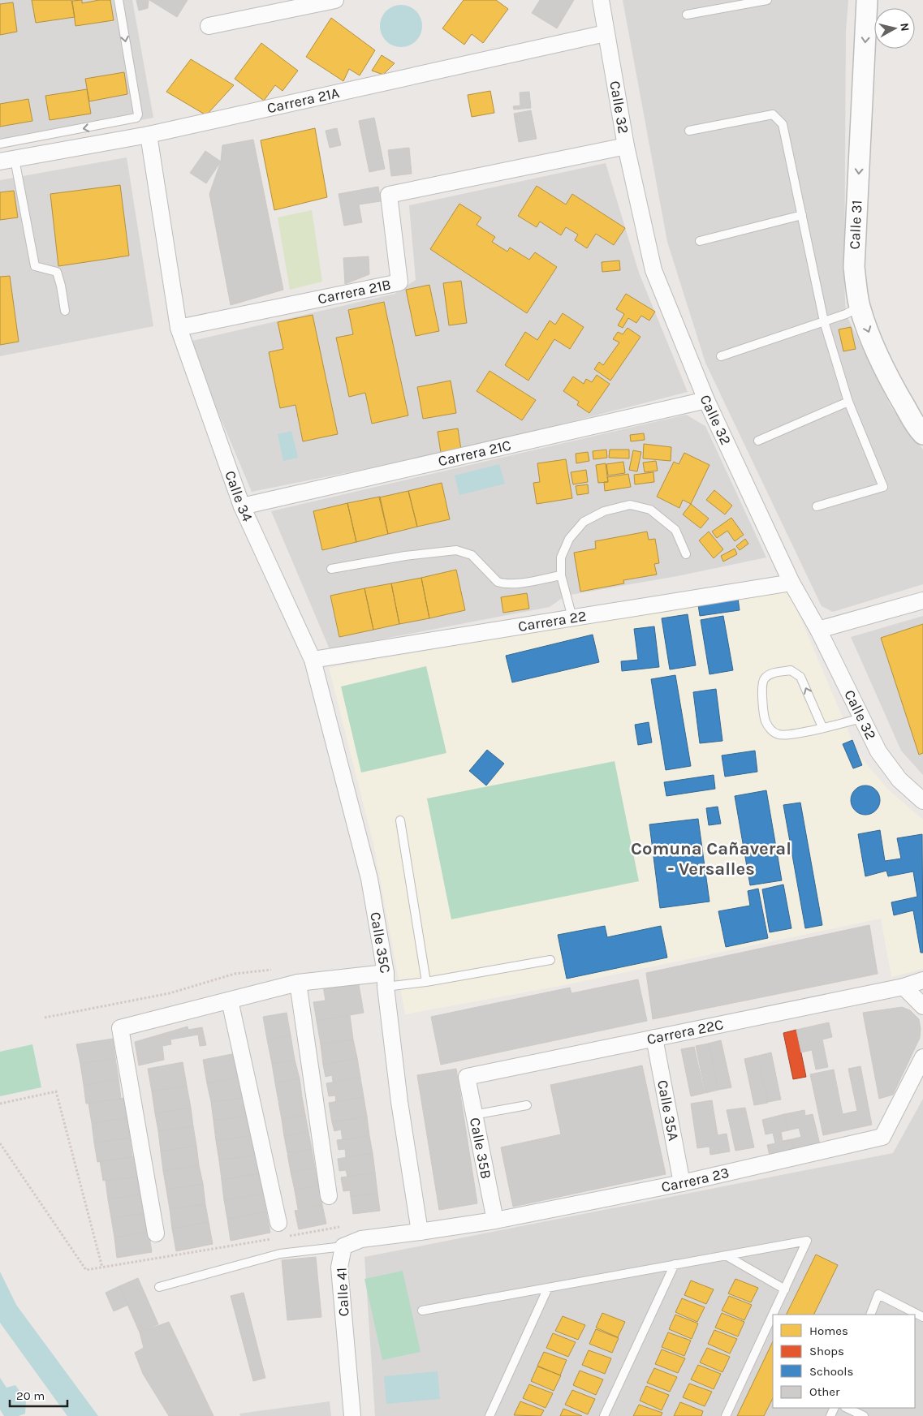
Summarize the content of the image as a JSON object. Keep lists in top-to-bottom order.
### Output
{
  "streets": {
    "street": [
      "Carrera 21A",
      "Calle 32",
      "Calle 31",
      "Carrera 21B",
      "Carrera 21C",
      "Calle 34",
      "Carrera 22",
      "Calle 35C",
      "Carrera 22C",
      "Calle 35A",
      "Calle 35B",
      "Carrera 23",
      "Calle 41"
    ]
  },
  "crossings": [
    ["Carrera 21A", "Calle 32"],
    ["Calle 32", "Carrera 21B"],
    ["Calle 32", "Carrera 21C"],
    ["Calle 32", "Carrera 22"],
    ["Carrera 21B", "Calle 34"],
    ["Carrera 21C", "Calle 34"],
    ["Calle 34", "Carrera 22"],
    ["Calle 34", "Calle 35C"],
    ["Carrera 22", "Calle 35C"],
    ["Calle 35C", "Carrera 23"],
    ["Calle 35C", "Calle 41"],
    ["Carrera 22C", "Calle 35A"],
    ["Carrera 22C", "Calle 35B"],
    ["Calle 35A", "Carrera 23"],
    ["Calle 35B", "Carrera 23"],
    ["Carrera 23", "Calle 41"]
  ],
  "one_way": ["Calle 31"],
  "districts": ["Comuna Cañaveral - Versalles"],
  "legend": [
    "Homes",
    "Shops",
    "Schools",
    "Other"
  ],
  "scale_bar": "20 m",
  "north": "right"
}
